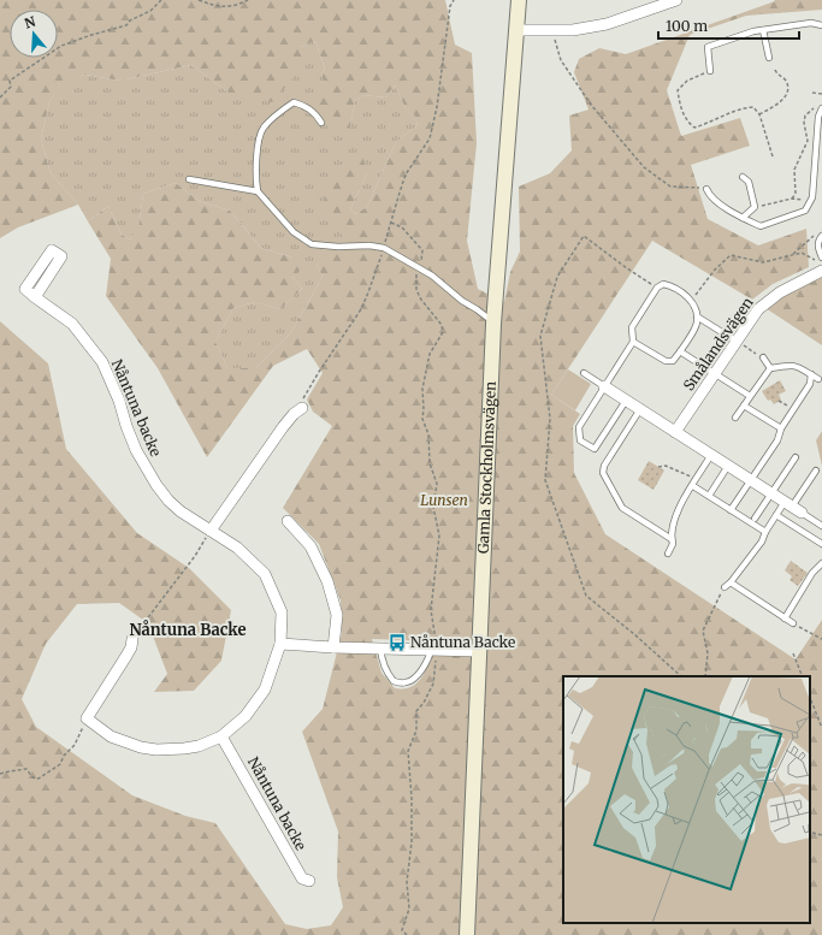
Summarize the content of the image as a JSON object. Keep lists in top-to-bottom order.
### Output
{
  "streets": {
    "main road": ["Gamla Stockholmsvägen"],
    "street": ["Smålandsvägen", "Nåntuna backe"]
  },
  "districts": ["Nåntuna Backe"],
  "parks": ["Lunsen"],
  "places": {
    "bus stop": ["Nåntuna Backe"]
  },
  "scale_bar": "100 m",
  "north": "top"
}
